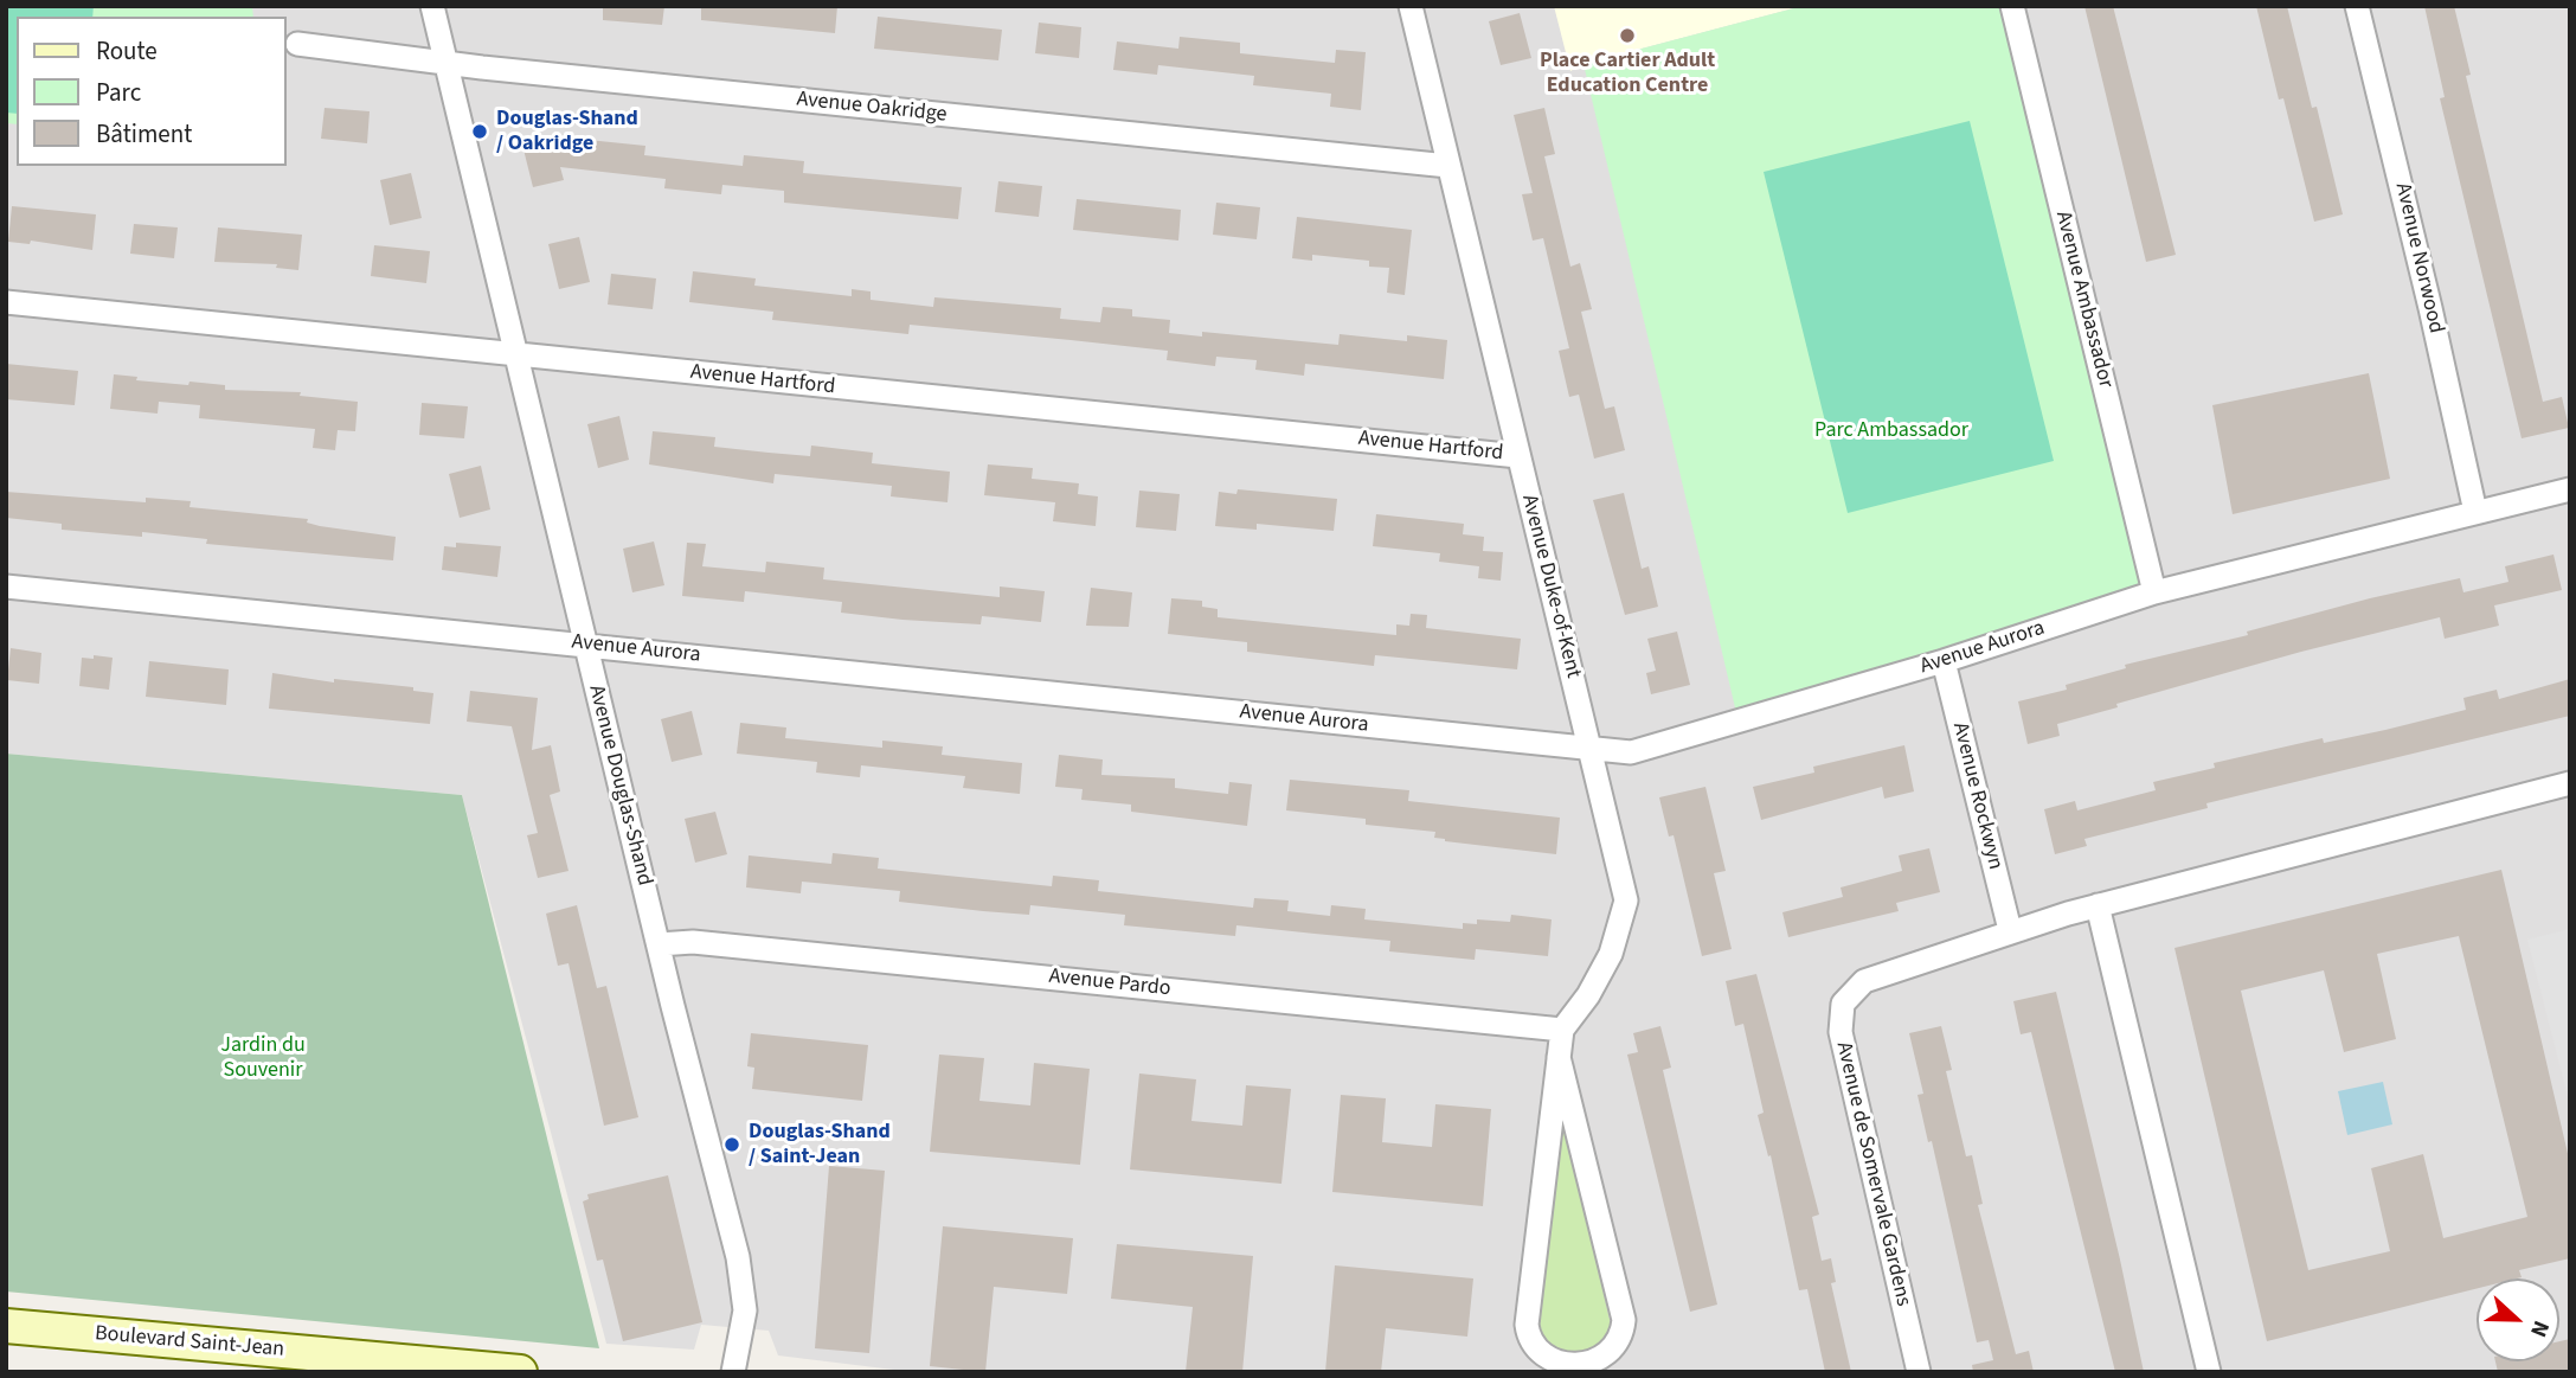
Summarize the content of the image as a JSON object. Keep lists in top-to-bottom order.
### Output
{
  "streets": {
    "main road": ["Boulevard Saint-Jean"],
    "street": [
      "Avenue Oakridge",
      "Avenue Norwood",
      "Avenue Ambassador",
      "Avenue Hartford",
      "Avenue Duke-of-Kent",
      "Avenue Aurora",
      "Avenue Douglas-Shand",
      "Avenue Rockwyn",
      "Avenue Pardo",
      "Avenue de Somervale Gardens"
    ]
  },
  "crossings": [
    ["Avenue Oakridge", "Avenue Duke-of-Kent"],
    ["Avenue Oakridge", "Avenue Douglas-Shand"],
    ["Avenue Norwood", "Avenue Aurora"],
    ["Avenue Ambassador", "Avenue Aurora"],
    ["Avenue Hartford", "Avenue Duke-of-Kent"],
    ["Avenue Hartford", "Avenue Douglas-Shand"],
    ["Avenue Duke-of-Kent", "Avenue Aurora"],
    ["Avenue Duke-of-Kent", "Avenue Pardo"],
    ["Avenue Aurora", "Avenue Douglas-Shand"],
    ["Avenue Aurora", "Avenue Rockwyn"],
    ["Avenue Douglas-Shand", "Avenue Pardo"],
    ["Avenue Rockwyn", "Avenue de Somervale Gardens"]
  ],
  "parks": ["Parc Ambassador", "Jardin du Souvenir"],
  "places": ["Place Cartier Adult Education Centre", "Douglas-Shand / Oakridge", "Douglas-Shand / Saint-Jean"],
  "legend": ["Route", "Parc", "Bâtiment"],
  "north": "right"
}
